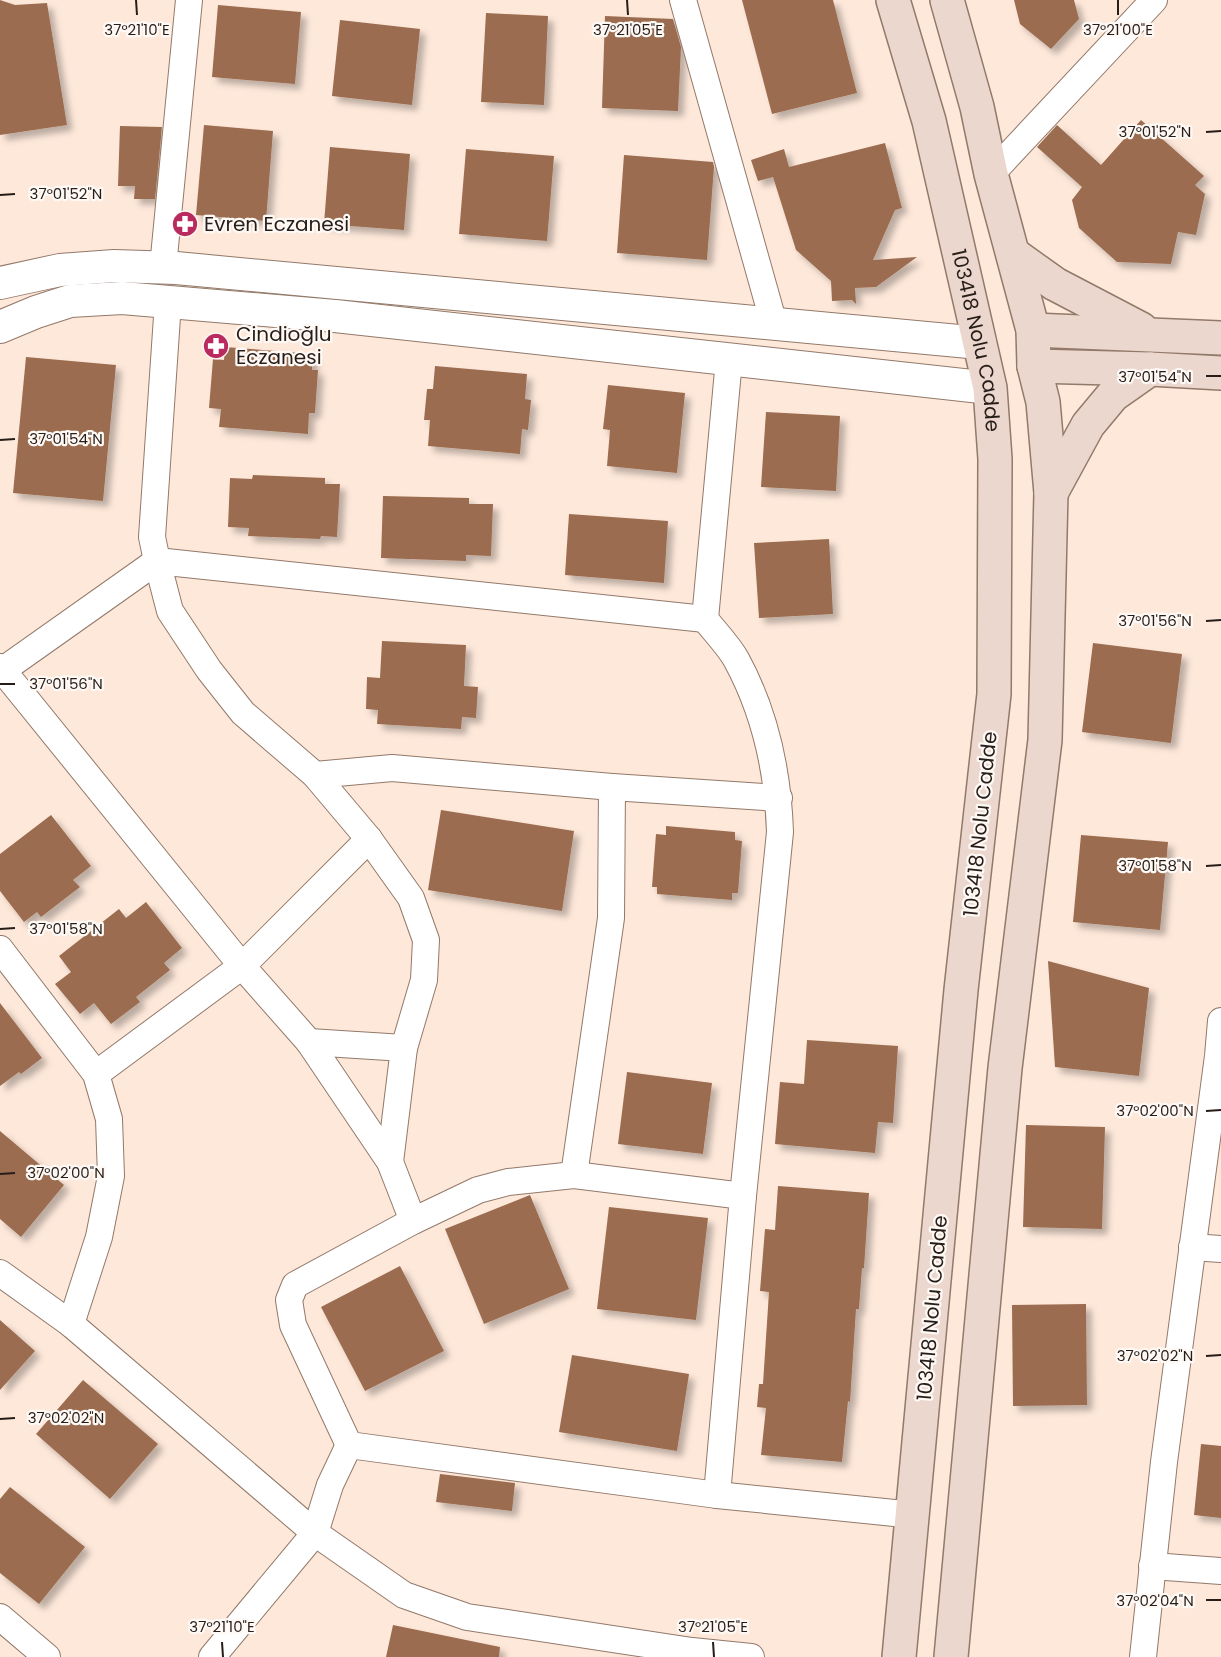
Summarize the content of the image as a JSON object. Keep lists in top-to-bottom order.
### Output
{
  "streets": {
    "main road": ["103418 Nolu Cadde"]
  },
  "places": {
    "pharmacy": ["Evren Eczanesi", "Cindioğlu Eczanesi"]
  },
  "coordinates": [
    "37°21'10\"E",
    "37°21'05\"E",
    "37°21'00\"E",
    "37°01'52\"N",
    "37°01'54\"N",
    "37°01'56\"N",
    "37°01'58\"N",
    "37°02'00\"N",
    "37°02'02\"N",
    "37°02'04\"N"
  ]
}
